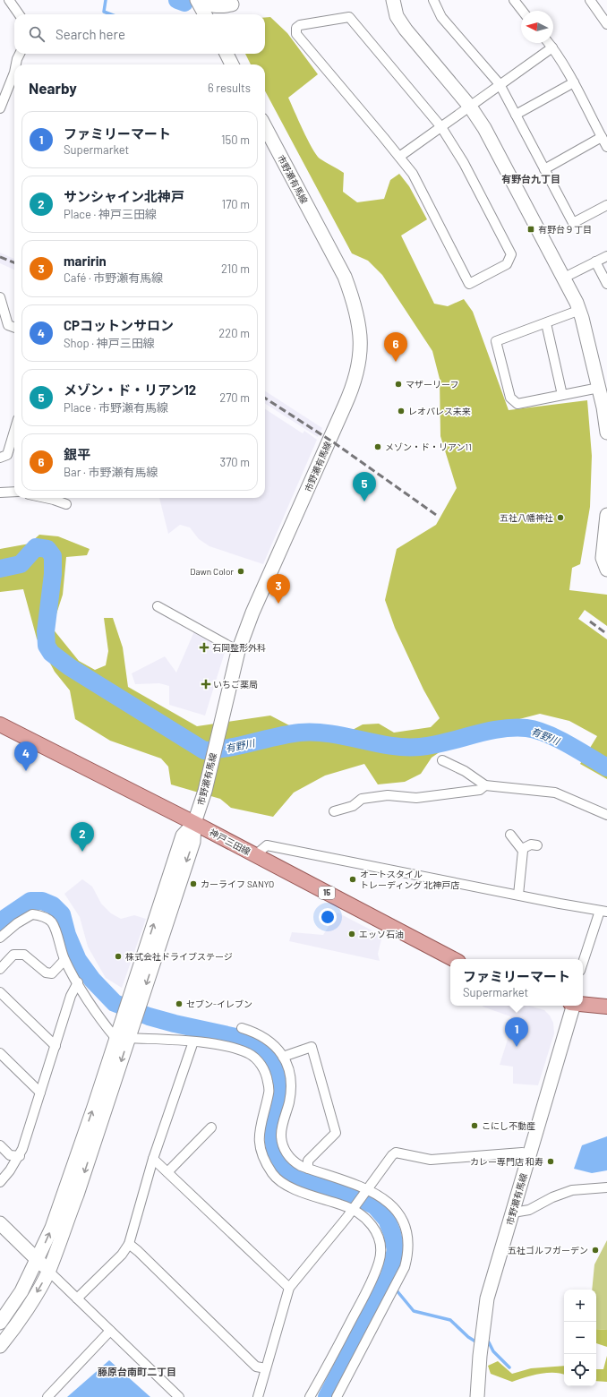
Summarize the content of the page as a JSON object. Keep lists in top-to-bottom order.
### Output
{
  "streets": {
    "main road": ["神戸三田線", "15"],
    "street": ["市野瀬有馬線"]
  },
  "crossings": [
    ["市野瀬有馬線", "神戸三田線"]
  ],
  "districts": ["有野台九丁目", "藤原台南町二丁目"],
  "water": ["有野川"],
  "places": {
    "transit": ["有野台９丁目"],
    "other": [
      "マザーリーフ",
      "レオパレス未来",
      "メゾン・ド・リアン11",
      "五社八幡神社",
      "Dawn Color",
      "オートスタイル トレーディング 北神戸店",
      "カーライフ SANYO",
      "エッソ石油",
      "株式会社ドライブステージ",
      "セブン-イレブン",
      "こにし不動産",
      "カレー専門店 和寿",
      "五社ゴルフガーデン"
    ],
    "health": ["石岡整形外科", "いちご薬局"]
  },
  "north": "left",
  "page": {
    "search": "Search here",
    "heading": ["Nearby", "6 results"],
    "list": [
      {
        "mark": "1",
        "name": "ファミリーマート",
        "note": "Supermarket",
        "value": "150 m"
      },
      {
        "mark": "2",
        "name": "サンシャイン北神戸",
        "note": "Place · 神戸三田線",
        "value": "170 m"
      },
      {
        "mark": "3",
        "name": "maririn",
        "note": "Café · 市野瀬有馬線",
        "value": "210 m"
      },
      {
        "mark": "4",
        "name": "CPコットンサロン",
        "note": "Shop · 神戸三田線",
        "value": "220 m"
      },
      {
        "mark": "5",
        "name": "メゾン・ド・リアン12",
        "note": "Place · 市野瀬有馬線",
        "value": "270 m"
      },
      {
        "mark": "6",
        "name": "銀平",
        "note": "Bar · 市野瀬有馬線",
        "value": "370 m"
      }
    ],
    "pins": [
      "6",
      "5",
      "3",
      "4",
      "2",
      "1"
    ],
    "popup": ["ファミリーマート", "Supermarket"],
    "map_buttons": ["+", "−"]
  }
}
